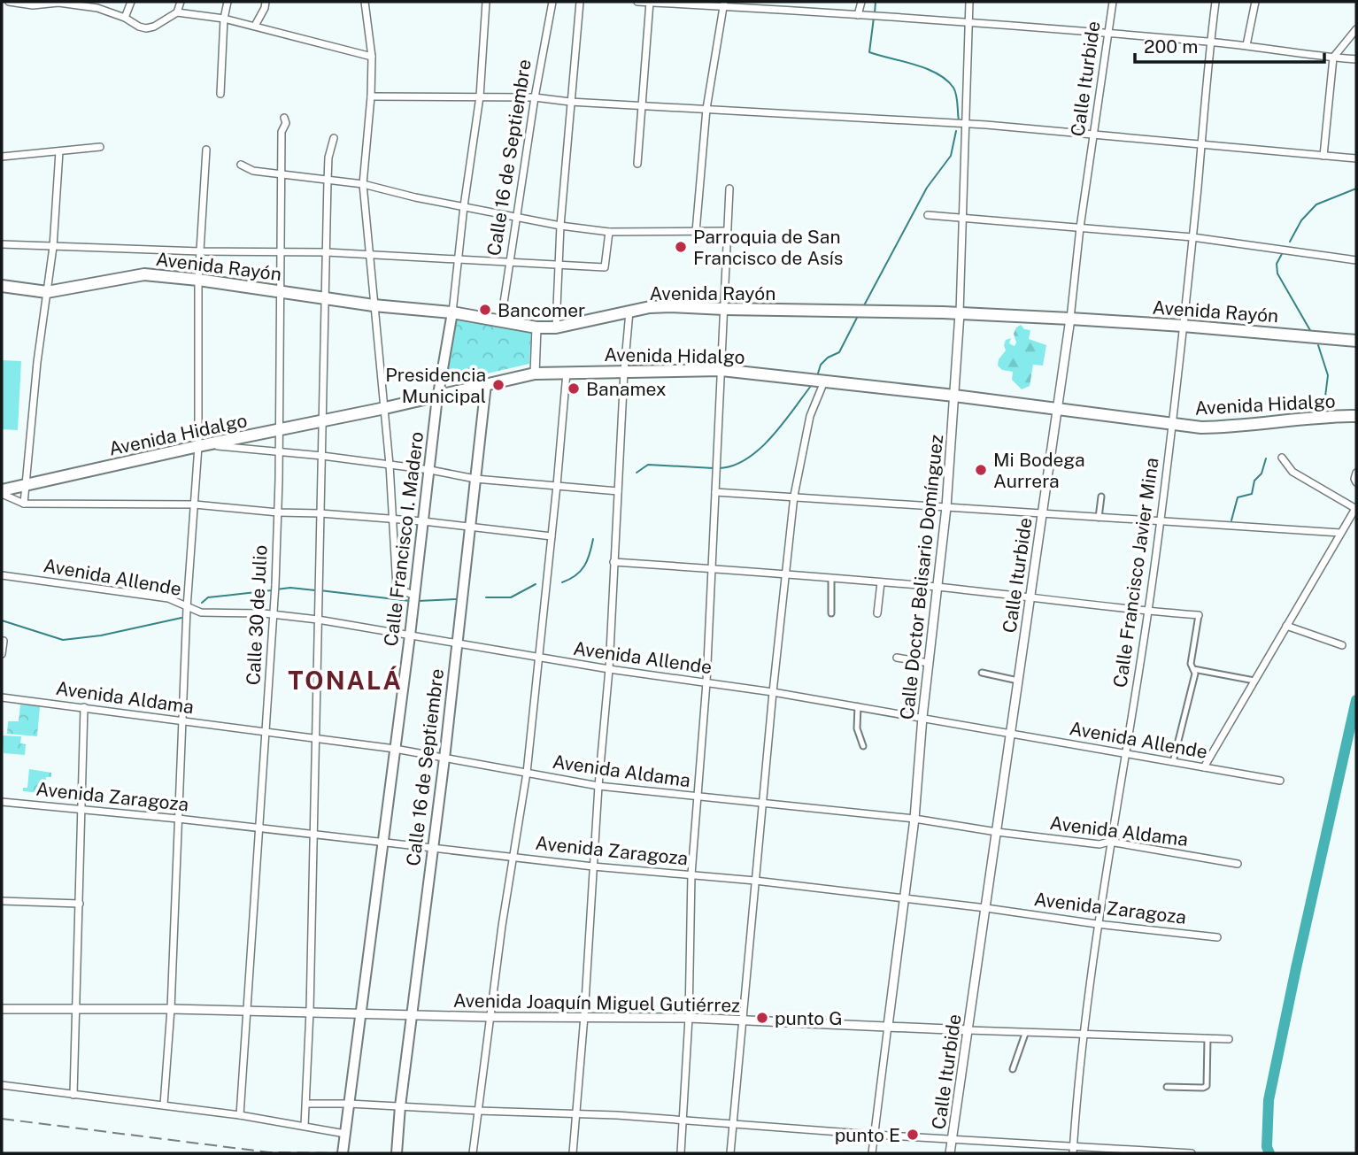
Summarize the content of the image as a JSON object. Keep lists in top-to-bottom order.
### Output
{
  "streets": {
    "main road": [
      "Calle 16 de Septiembre",
      "Avenida Rayón",
      "Avenida Hidalgo",
      "Calle Francisco I. Madero"
    ],
    "street": [
      "Calle Iturbide",
      "Calle Francisco Javier Mina",
      "Avenida Allende",
      "Calle Doctor Belisario Domínguez",
      "Calle 30 de Julio",
      "Avenida Aldama",
      "Avenida Zaragoza",
      "Avenida Joaquín Miguel Gutiérrez"
    ]
  },
  "crossings": [
    ["Calle Iturbide", "Avenida Rayón"],
    ["Calle Iturbide", "Avenida Hidalgo"],
    ["Calle Iturbide", "Avenida Allende"],
    ["Calle Iturbide", "Avenida Aldama"],
    ["Calle Iturbide", "Avenida Zaragoza"],
    ["Calle Iturbide", "Avenida Joaquín Miguel Gutiérrez"],
    ["Calle 16 de Septiembre", "Avenida Rayón"],
    ["Calle 16 de Septiembre", "Avenida Hidalgo"],
    ["Calle 16 de Septiembre", "Avenida Allende"],
    ["Calle 16 de Septiembre", "Avenida Aldama"],
    ["Calle 16 de Septiembre", "Avenida Zaragoza"],
    ["Calle 16 de Septiembre", "Avenida Joaquín Miguel Gutiérrez"],
    ["Avenida Rayón", "Calle Francisco I. Madero"],
    ["Avenida Rayón", "Calle Francisco Javier Mina"],
    ["Avenida Rayón", "Calle Doctor Belisario Domínguez"],
    ["Avenida Rayón", "Calle 30 de Julio"],
    ["Avenida Hidalgo", "Calle Francisco I. Madero"],
    ["Avenida Hidalgo", "Calle Francisco Javier Mina"],
    ["Avenida Hidalgo", "Calle Doctor Belisario Domínguez"],
    ["Avenida Hidalgo", "Calle 30 de Julio"],
    ["Calle Francisco I. Madero", "Avenida Allende"],
    ["Calle Francisco I. Madero", "Avenida Aldama"],
    ["Calle Francisco I. Madero", "Avenida Zaragoza"],
    ["Calle Francisco I. Madero", "Avenida Joaquín Miguel Gutiérrez"],
    ["Calle Francisco Javier Mina", "Avenida Allende"],
    ["Calle Francisco Javier Mina", "Avenida Aldama"],
    ["Calle Francisco Javier Mina", "Avenida Zaragoza"],
    ["Calle Francisco Javier Mina", "Avenida Joaquín Miguel Gutiérrez"],
    ["Avenida Allende", "Calle Doctor Belisario Domínguez"],
    ["Avenida Allende", "Calle 30 de Julio"],
    ["Calle Doctor Belisario Domínguez", "Avenida Aldama"],
    ["Calle Doctor Belisario Domínguez", "Avenida Zaragoza"],
    ["Calle Doctor Belisario Domínguez", "Avenida Joaquín Miguel Gutiérrez"],
    ["Calle 30 de Julio", "Avenida Aldama"],
    ["Calle 30 de Julio", "Avenida Zaragoza"],
    ["Calle 30 de Julio", "Avenida Joaquín Miguel Gutiérrez"]
  ],
  "districts": ["TONALÁ"],
  "places": [
    "Parroquia de San Francisco de Asís",
    "Bancomer",
    "Presidencia Municipal",
    "Banamex",
    "Mi Bodega Aurrera",
    "punto G",
    "punto E"
  ],
  "scale_bar": "200 m"
}
